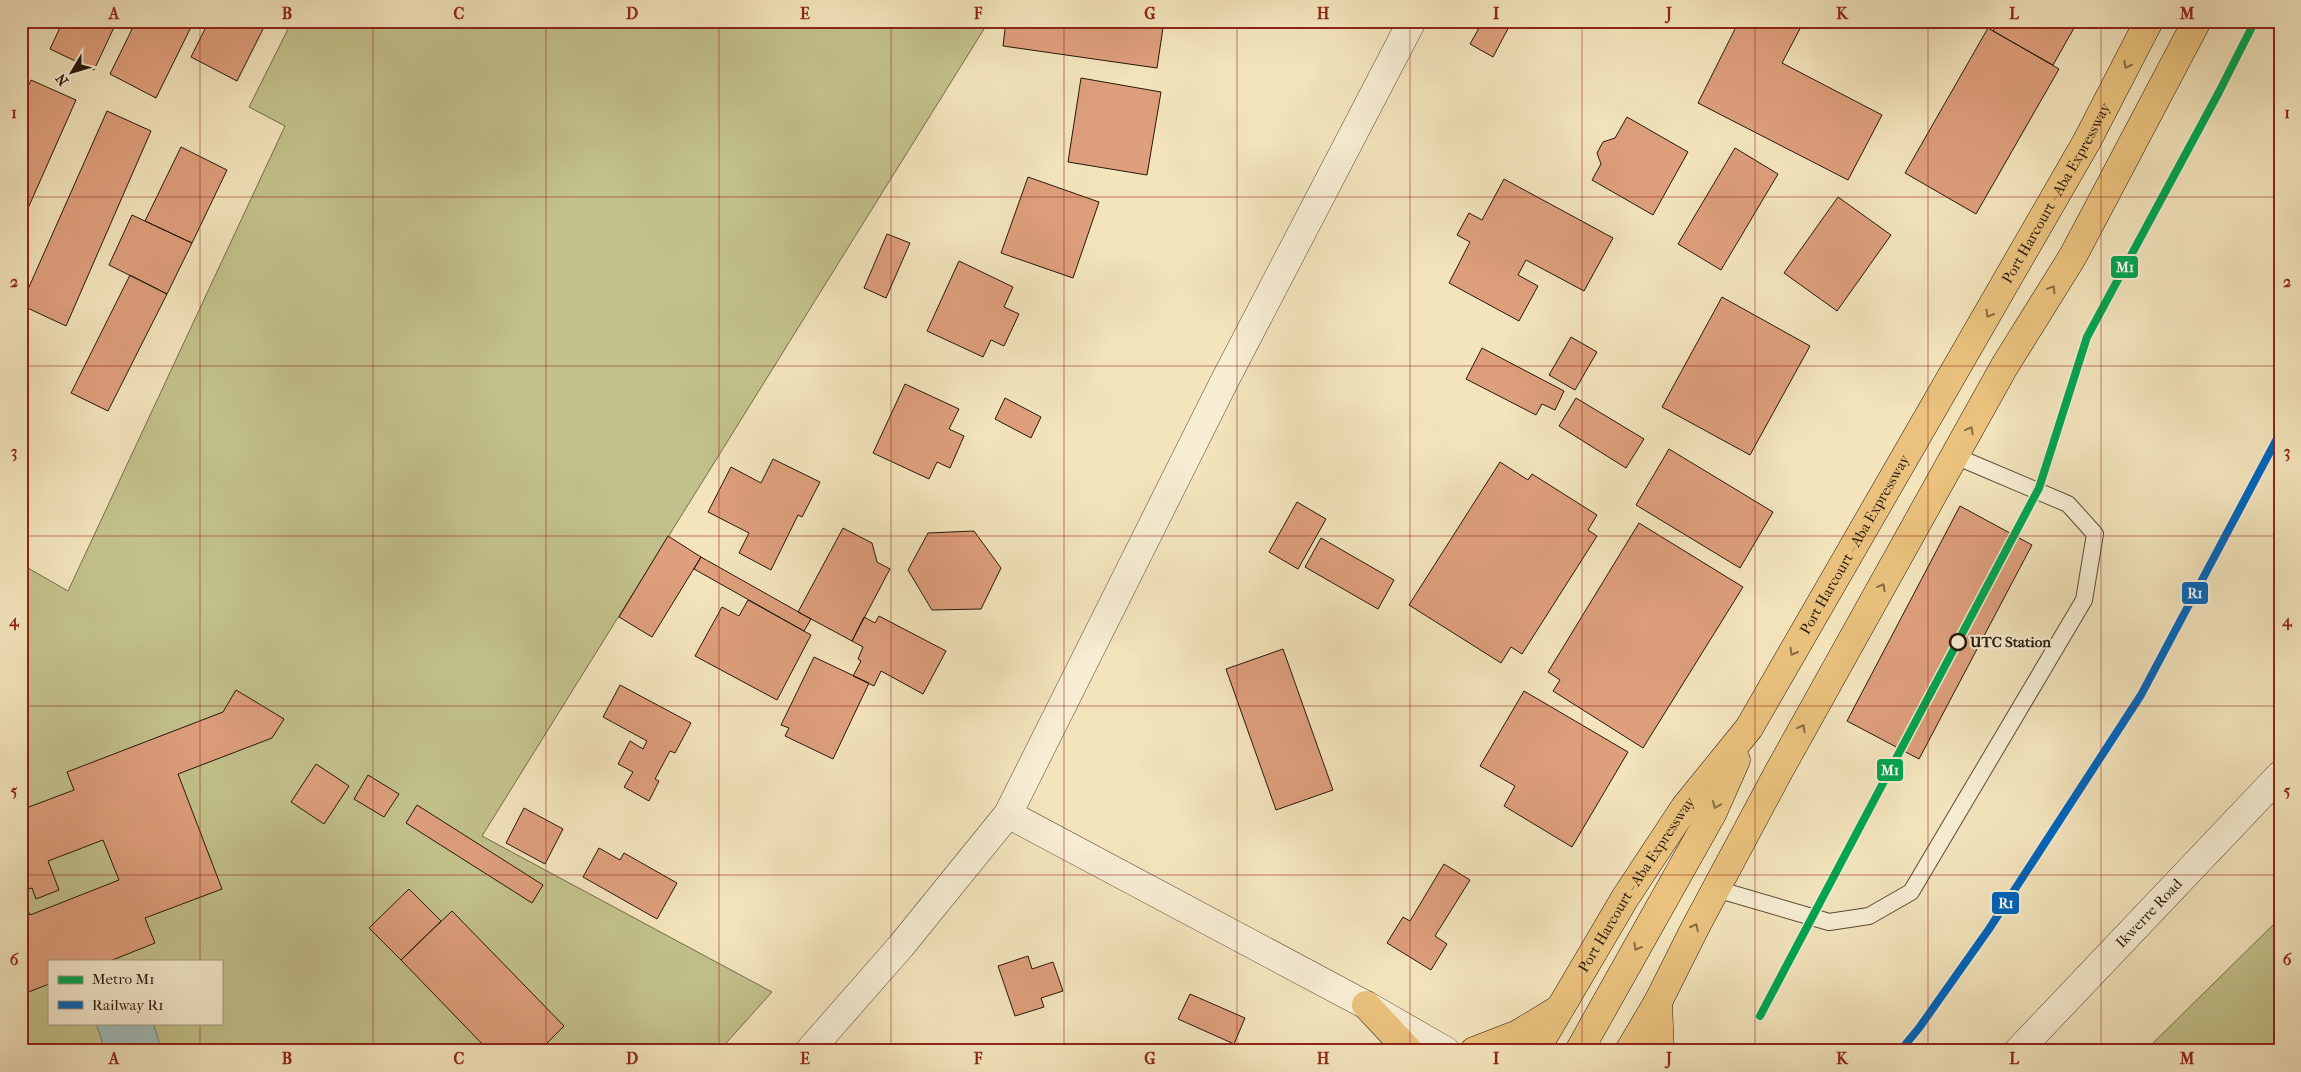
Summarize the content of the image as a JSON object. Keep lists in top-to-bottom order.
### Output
{
  "streets": {
    "highway": ["Port Harcourt - Aba Expressway"],
    "street": ["Ikwerre Road"]
  },
  "places": ["UTC Station"],
  "lines": ["metro line M1", "rail line R1"],
  "legend": ["Metro M1", "Railway R1"],
  "north": "bottom left",
  "grid": {
    "columns": [
      "A",
      "B",
      "C",
      "D",
      "E",
      "F",
      "G",
      "H",
      "I",
      "J",
      "K",
      "L",
      "M"
    ],
    "rows": [
      "1",
      "2",
      "3",
      "4",
      "5",
      "6"
    ]
  }
}
